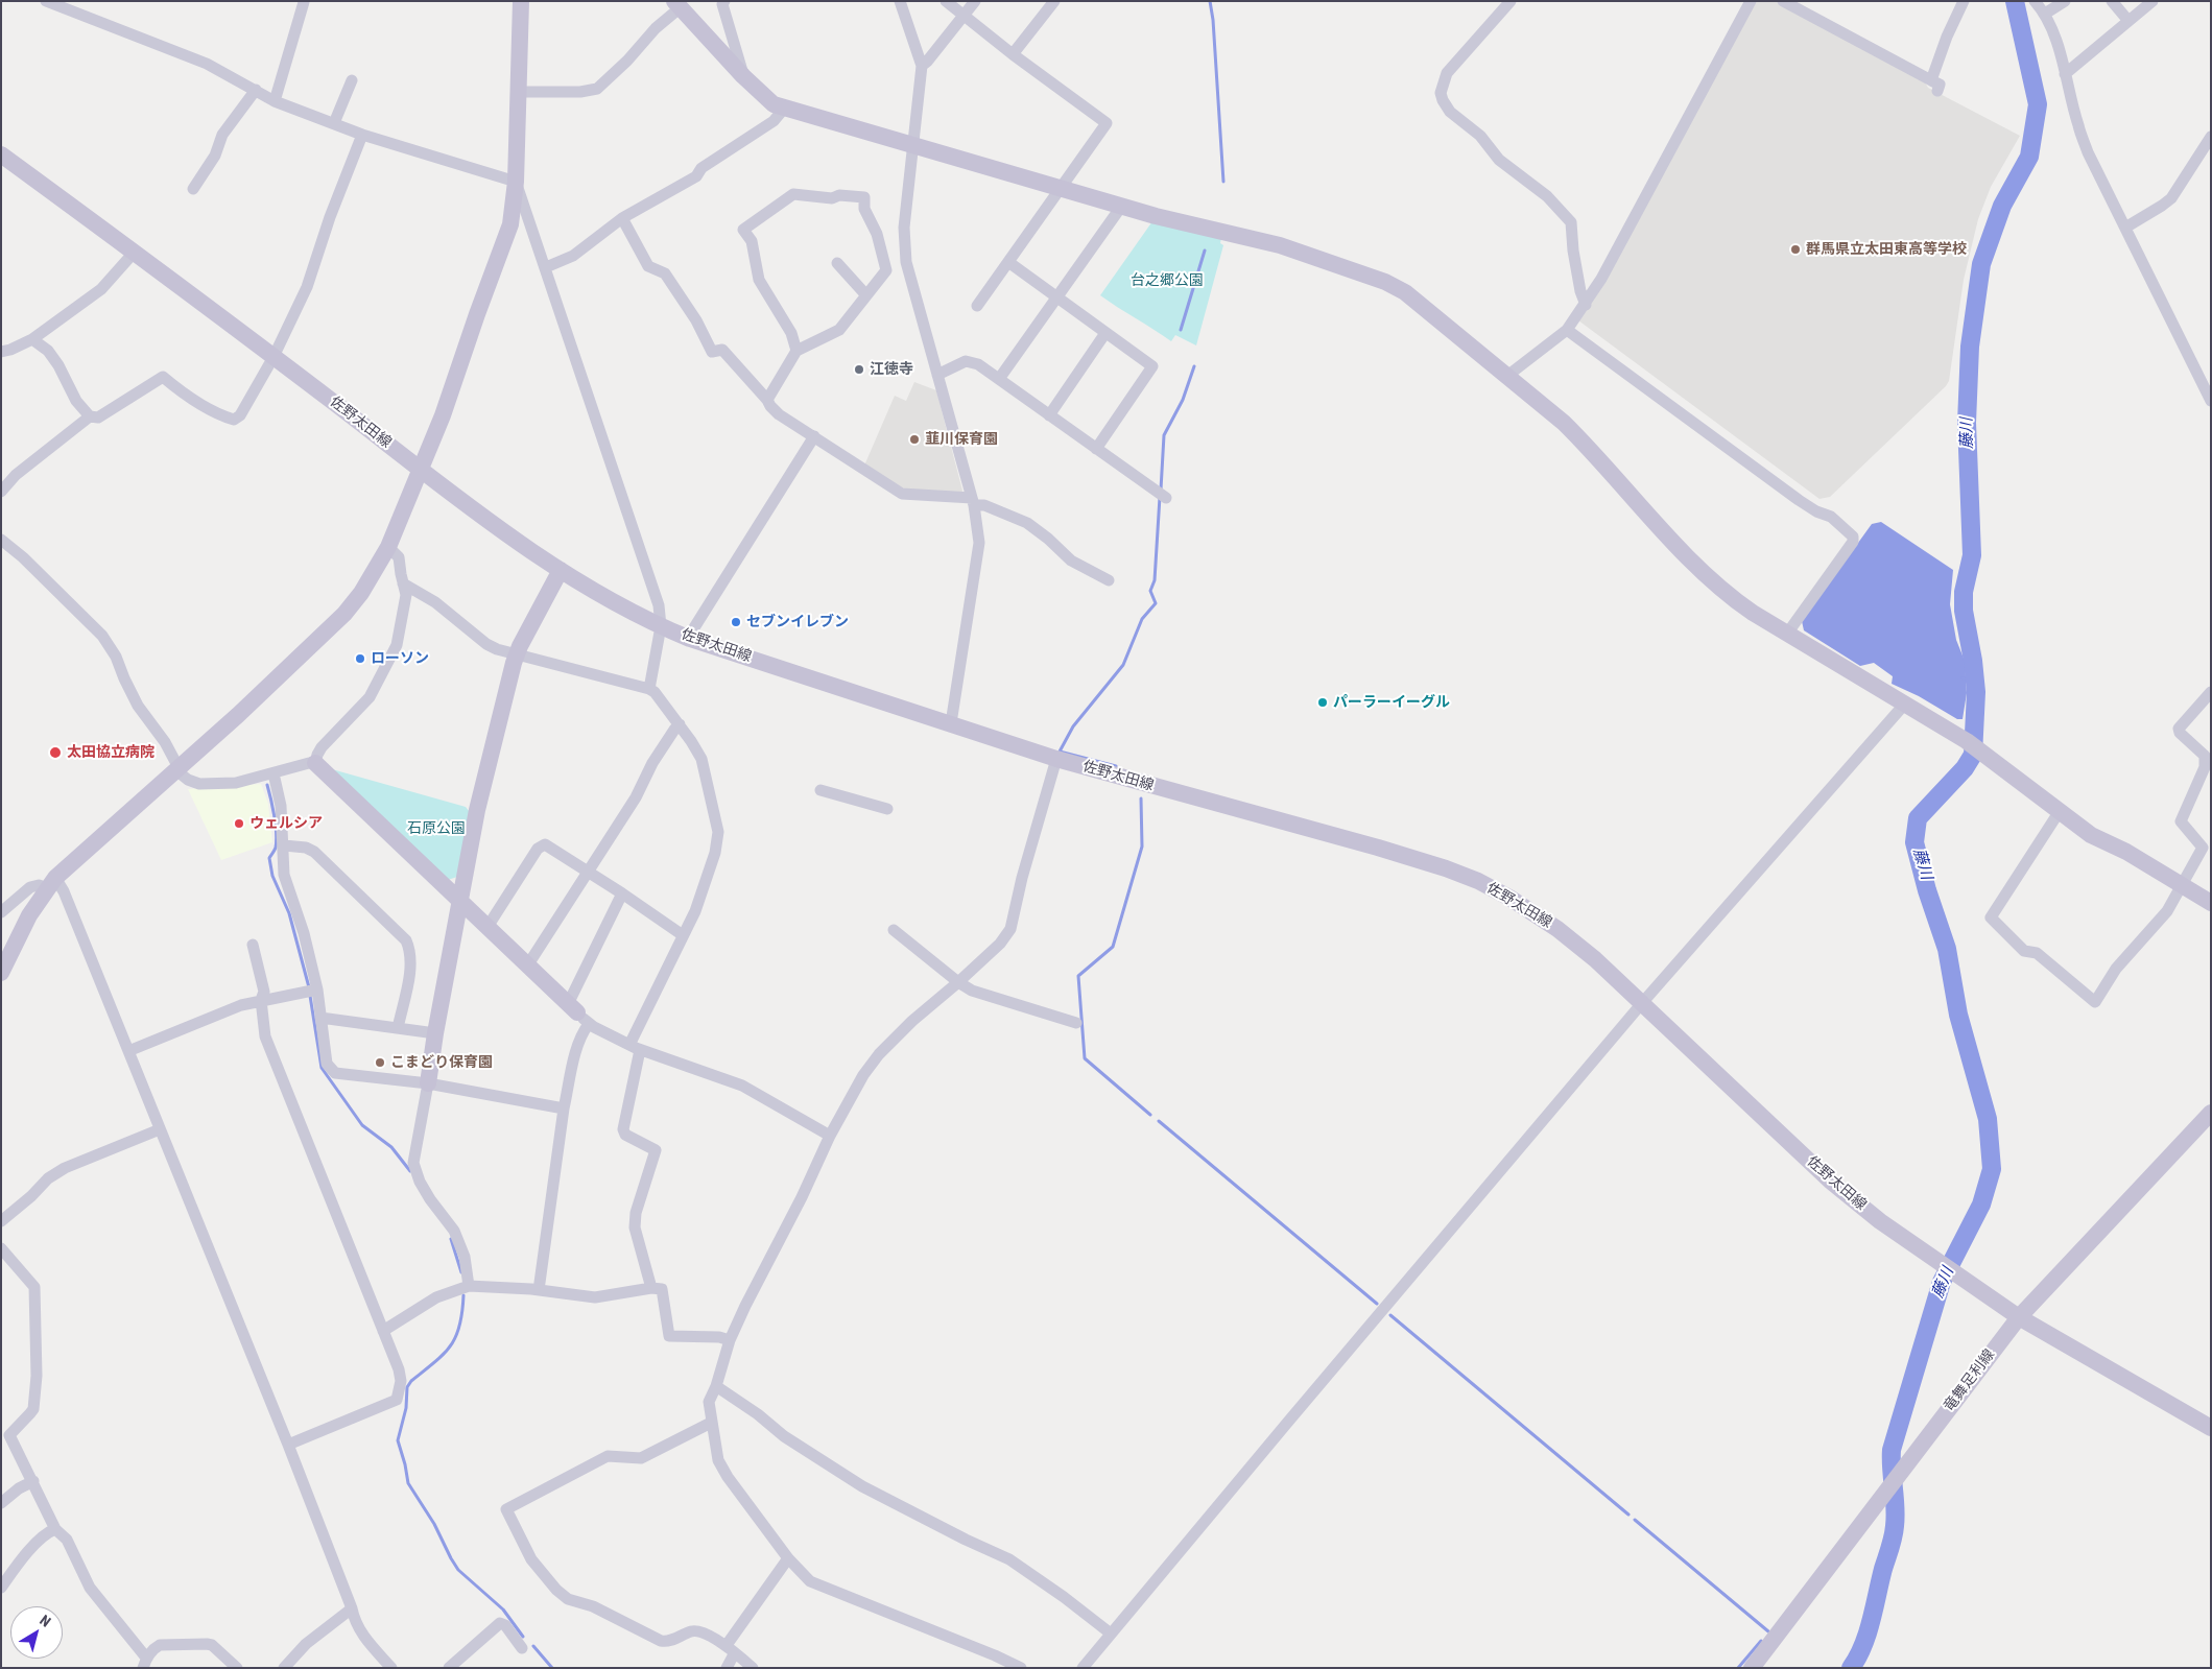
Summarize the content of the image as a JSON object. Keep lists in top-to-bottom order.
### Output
{
  "streets": {
    "street": ["佐野太田線", "竜舞足利線"]
  },
  "crossings": [
    ["佐野太田線", "竜舞足利線"]
  ],
  "water": ["藤川"],
  "parks": ["台之郷公園", "石原公園"],
  "places": [
    "群馬県立太田東高等学校",
    "江徳寺",
    "韮川保育園",
    "セブンイレブン",
    "ローソン",
    "パーラーイーグル",
    "太田協立病院",
    "ウェルシア",
    "こまどり保育園"
  ],
  "north": "top right"
}
